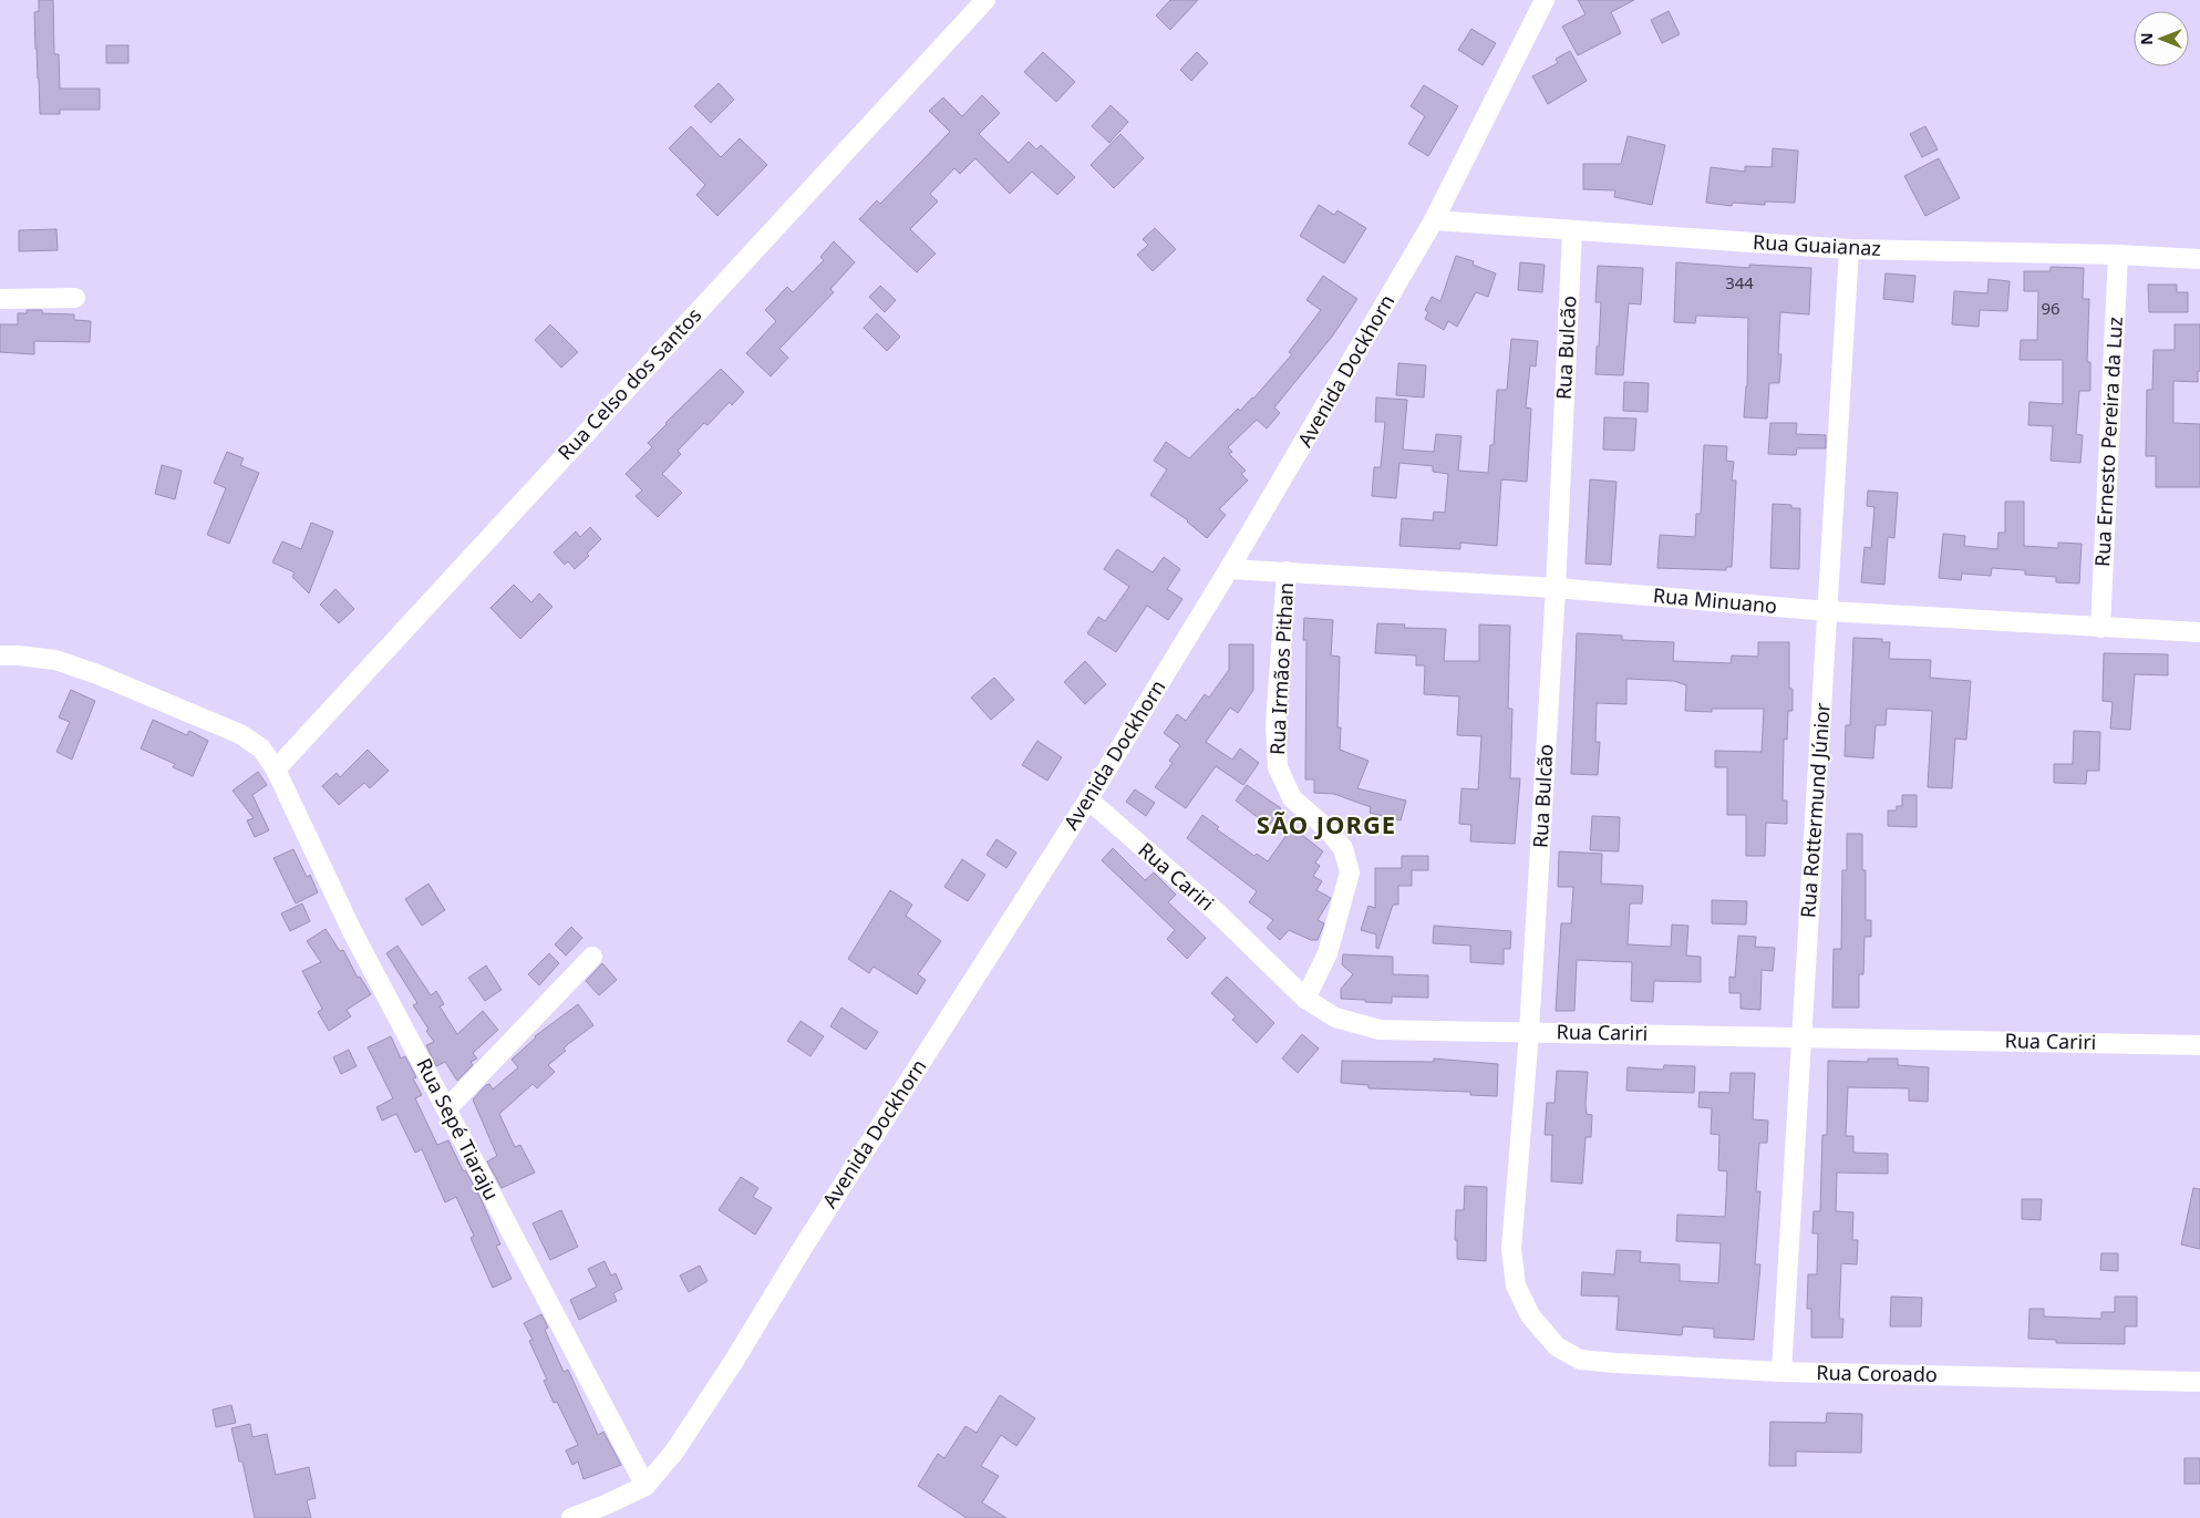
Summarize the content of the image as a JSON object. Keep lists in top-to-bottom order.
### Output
{
  "streets": {
    "street": [
      "Rua Guaianaz",
      "Rua Bulcão",
      "Avenida Dockhorn",
      "Rua Celso dos Santos",
      "Rua Ernesto Pereira da Luz",
      "Rua Minuano",
      "Rua Irmãos Pithan",
      "Rua Rottermund Júnior",
      "Rua Cariri",
      "Rua Sepé Tiaraju",
      "Rua Coroado"
    ]
  },
  "crossings": [
    ["Rua Guaianaz", "Rua Bulcão"],
    ["Rua Guaianaz", "Avenida Dockhorn"],
    ["Rua Guaianaz", "Rua Ernesto Pereira da Luz"],
    ["Rua Guaianaz", "Rua Rottermund Júnior"],
    ["Rua Bulcão", "Rua Minuano"],
    ["Rua Bulcão", "Rua Cariri"],
    ["Rua Bulcão", "Rua Coroado"],
    ["Avenida Dockhorn", "Rua Minuano"],
    ["Avenida Dockhorn", "Rua Cariri"],
    ["Avenida Dockhorn", "Rua Sepé Tiaraju"],
    ["Rua Celso dos Santos", "Rua Sepé Tiaraju"],
    ["Rua Ernesto Pereira da Luz", "Rua Minuano"],
    ["Rua Minuano", "Rua Irmãos Pithan"],
    ["Rua Minuano", "Rua Rottermund Júnior"],
    ["Rua Irmãos Pithan", "Rua Cariri"],
    ["Rua Rottermund Júnior", "Rua Cariri"],
    ["Rua Rottermund Júnior", "Rua Coroado"]
  ],
  "districts": ["SÃO JORGE"],
  "house_numbers": ["344", "96"],
  "north": "left"
}
